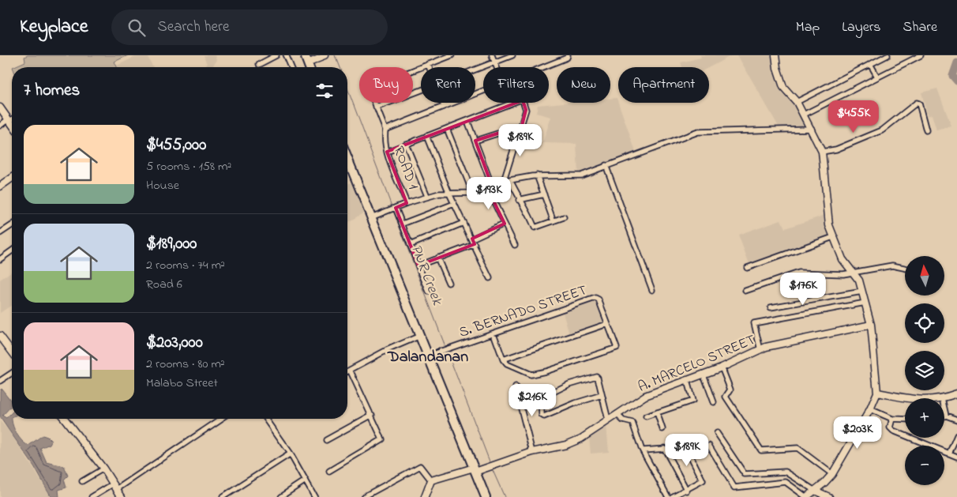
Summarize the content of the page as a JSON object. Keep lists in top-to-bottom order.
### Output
{
  "streets": {
    "street": ["ROAD 1", "S. BERNADO STREET", "A. MARCELO STREET"]
  },
  "districts": ["Dalandanan"],
  "water": ["PNR Creek"],
  "north": "top",
  "page": {
    "header": "Keyplace",
    "search": "Search here",
    "nav": ["Map", "Layers", "Share"],
    "chip": [
      "Buy",
      "Rent",
      "Filters",
      "New",
      "Apartment"
    ],
    "heading": "7 homes",
    "price": [
      "$455K",
      "$189K",
      "$193K",
      "$176K",
      "$216K",
      "$203K",
      "$189K"
    ],
    "list": [
      {
        "name": "$455,000",
        "note": "5 rooms · 158 m² · House"
      },
      {
        "name": "$189,000",
        "note": "2 rooms · 74 m² · Road 6"
      },
      {
        "name": "$203,000",
        "note": "2 rooms · 80 m² · Malabo Street"
      }
    ],
    "map_buttons": ["+", "−"]
  }
}
